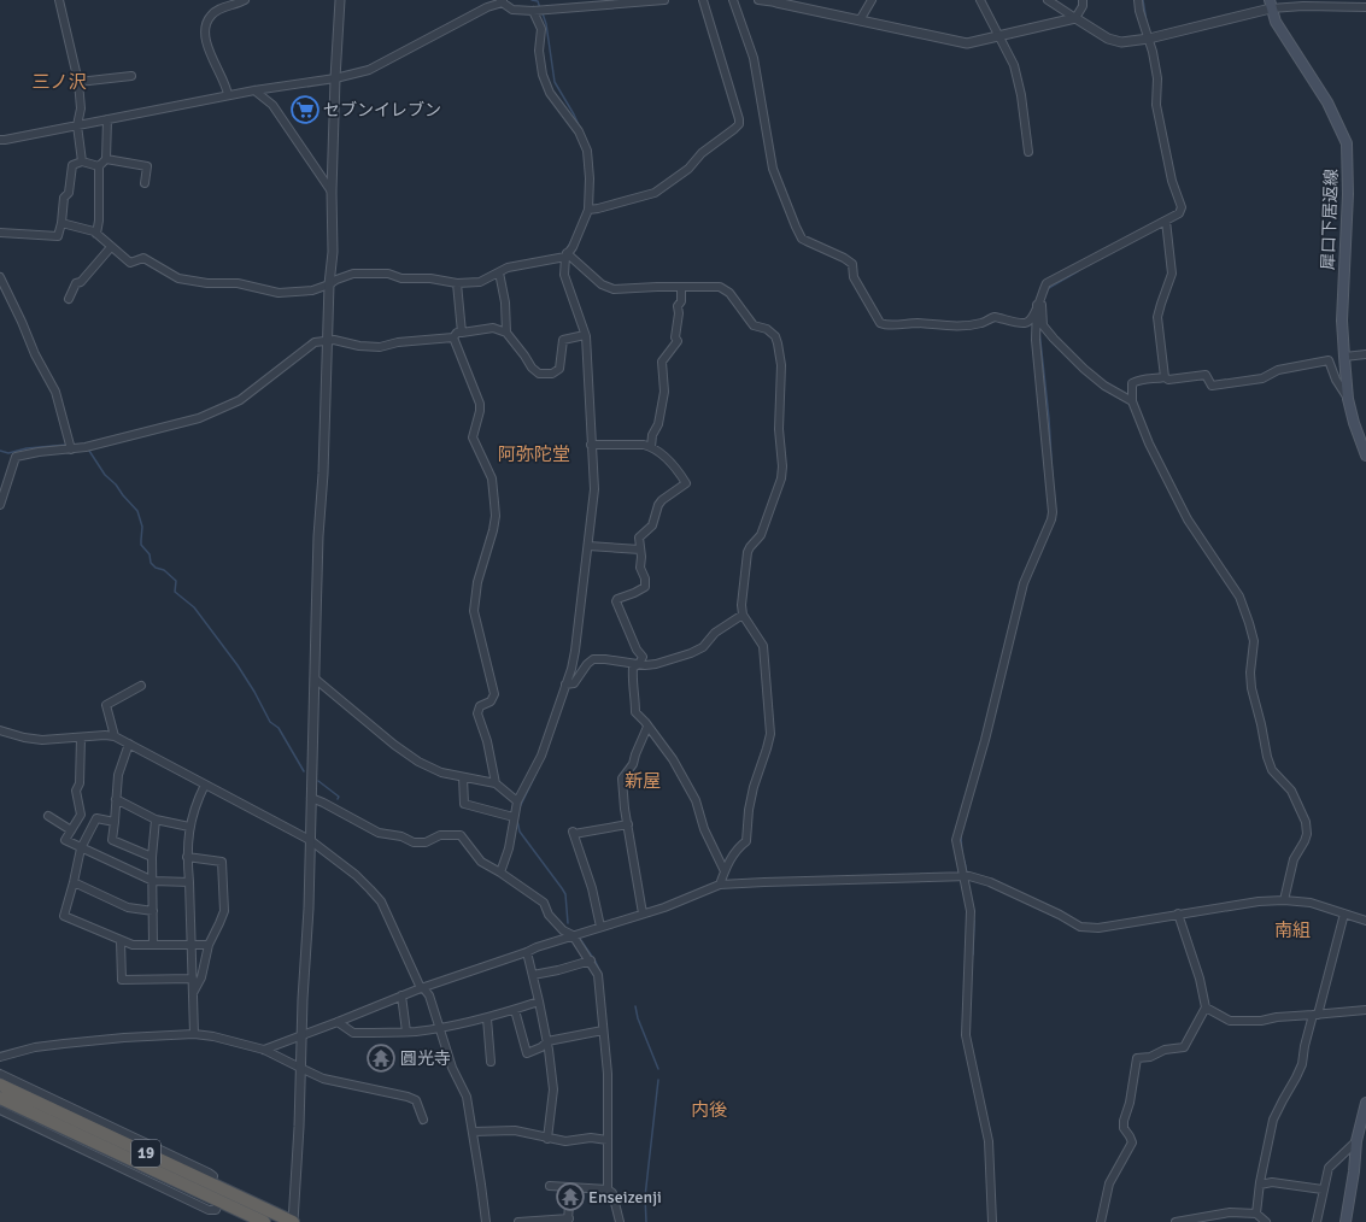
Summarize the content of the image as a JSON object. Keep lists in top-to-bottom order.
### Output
{
  "streets": {
    "highway": ["19"],
    "main road": ["犀口下居返線"]
  },
  "districts": [
    "三ノ沢",
    "阿弥陀堂",
    "新屋",
    "南組",
    "内後"
  ],
  "places": {
    "supermarket": ["セブンイレブン"],
    "temple": ["圓光寺", "Enseizenji"]
  }
}
